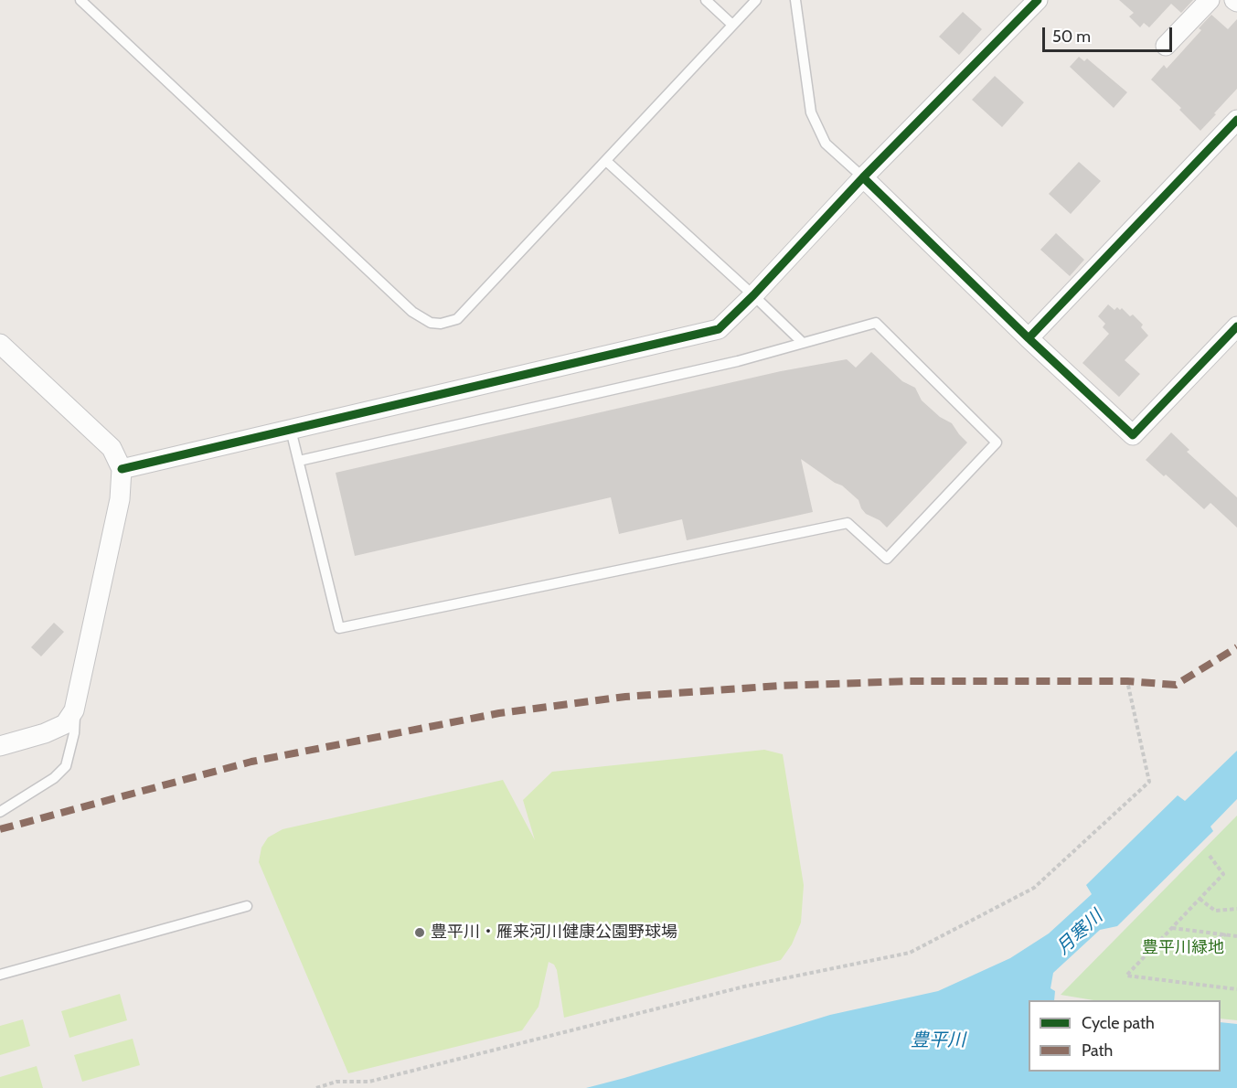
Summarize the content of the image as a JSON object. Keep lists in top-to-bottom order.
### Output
{
  "water": ["月寒川", "豊平川"],
  "parks": ["豊平川緑地"],
  "places": ["豊平川・雁来河川健康公園野球場"],
  "legend": ["Cycle path", "Path"],
  "scale_bar": "50 m"
}
